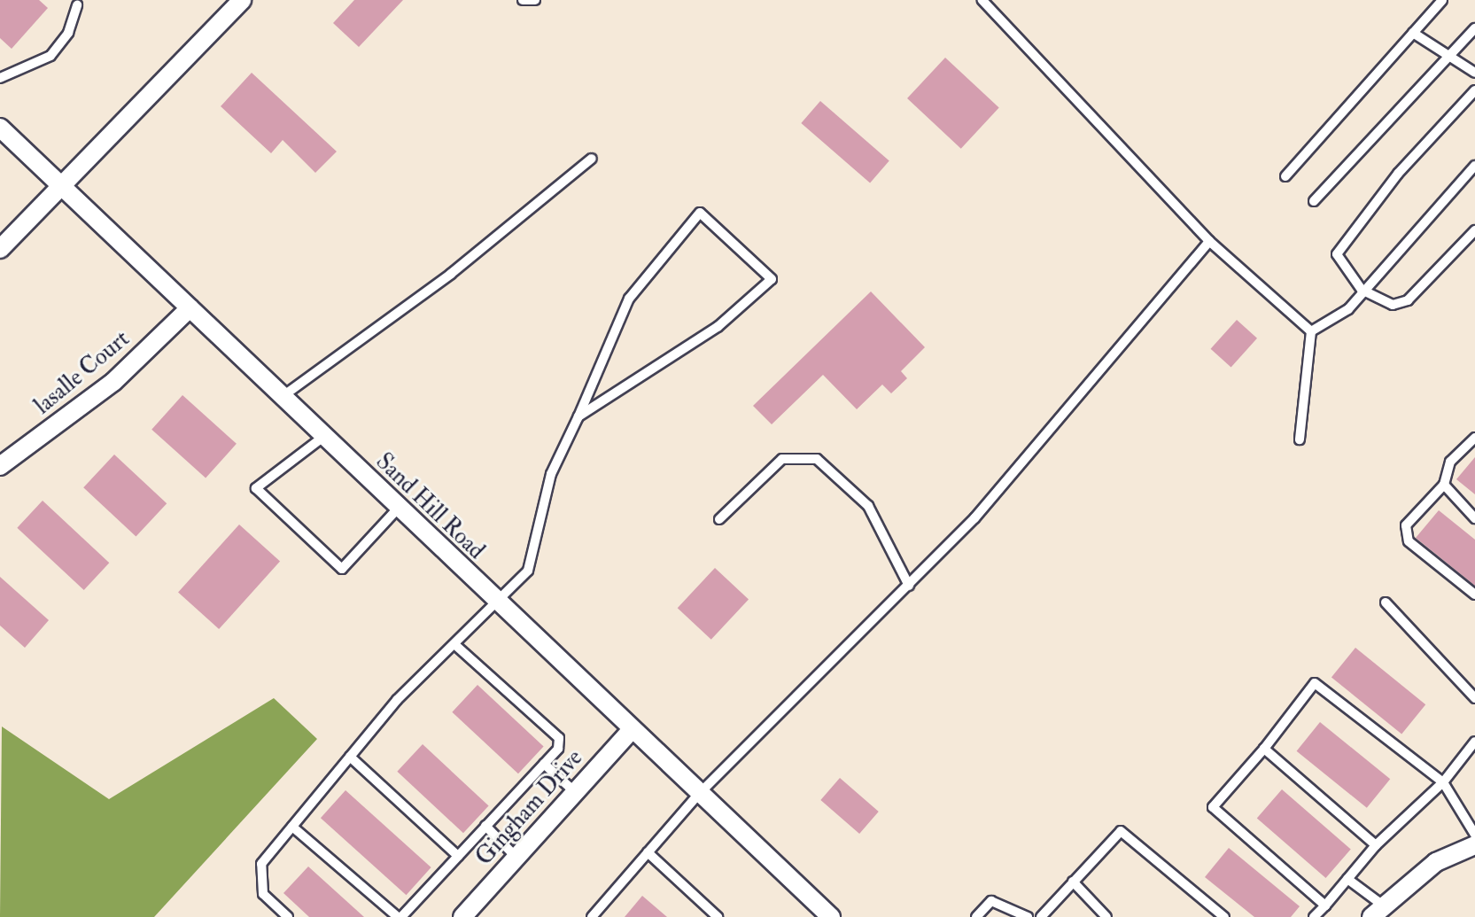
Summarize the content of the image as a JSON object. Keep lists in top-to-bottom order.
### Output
{
  "streets": {
    "street": ["lasalle Court", "Sand Hill Road", "Gingham Drive"]
  },
  "crossings": [
    ["lasalle Court", "Sand Hill Road"],
    ["Sand Hill Road", "Gingham Drive"]
  ]
}
